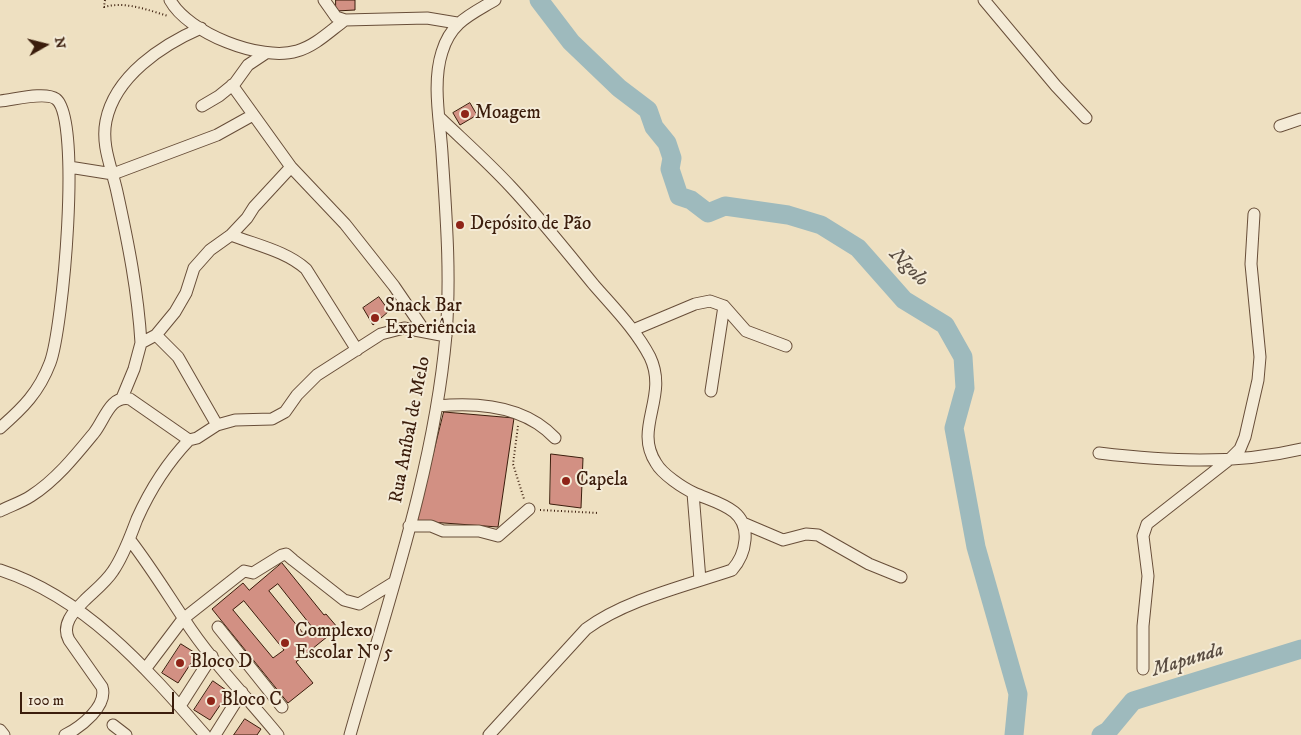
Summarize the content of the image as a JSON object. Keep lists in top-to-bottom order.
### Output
{
  "streets": {
    "street": ["Rua Aníbal de Melo"]
  },
  "water": ["Ngolo", "Mapunda"],
  "places": [
    "Moagem",
    "Depósito de Pão",
    "Snack Bar Experiência",
    "Capela",
    "Complexo Escolar Nº 5",
    "Bloco D",
    "Bloco C"
  ],
  "scale_bar": "100 m",
  "north": "right"
}
